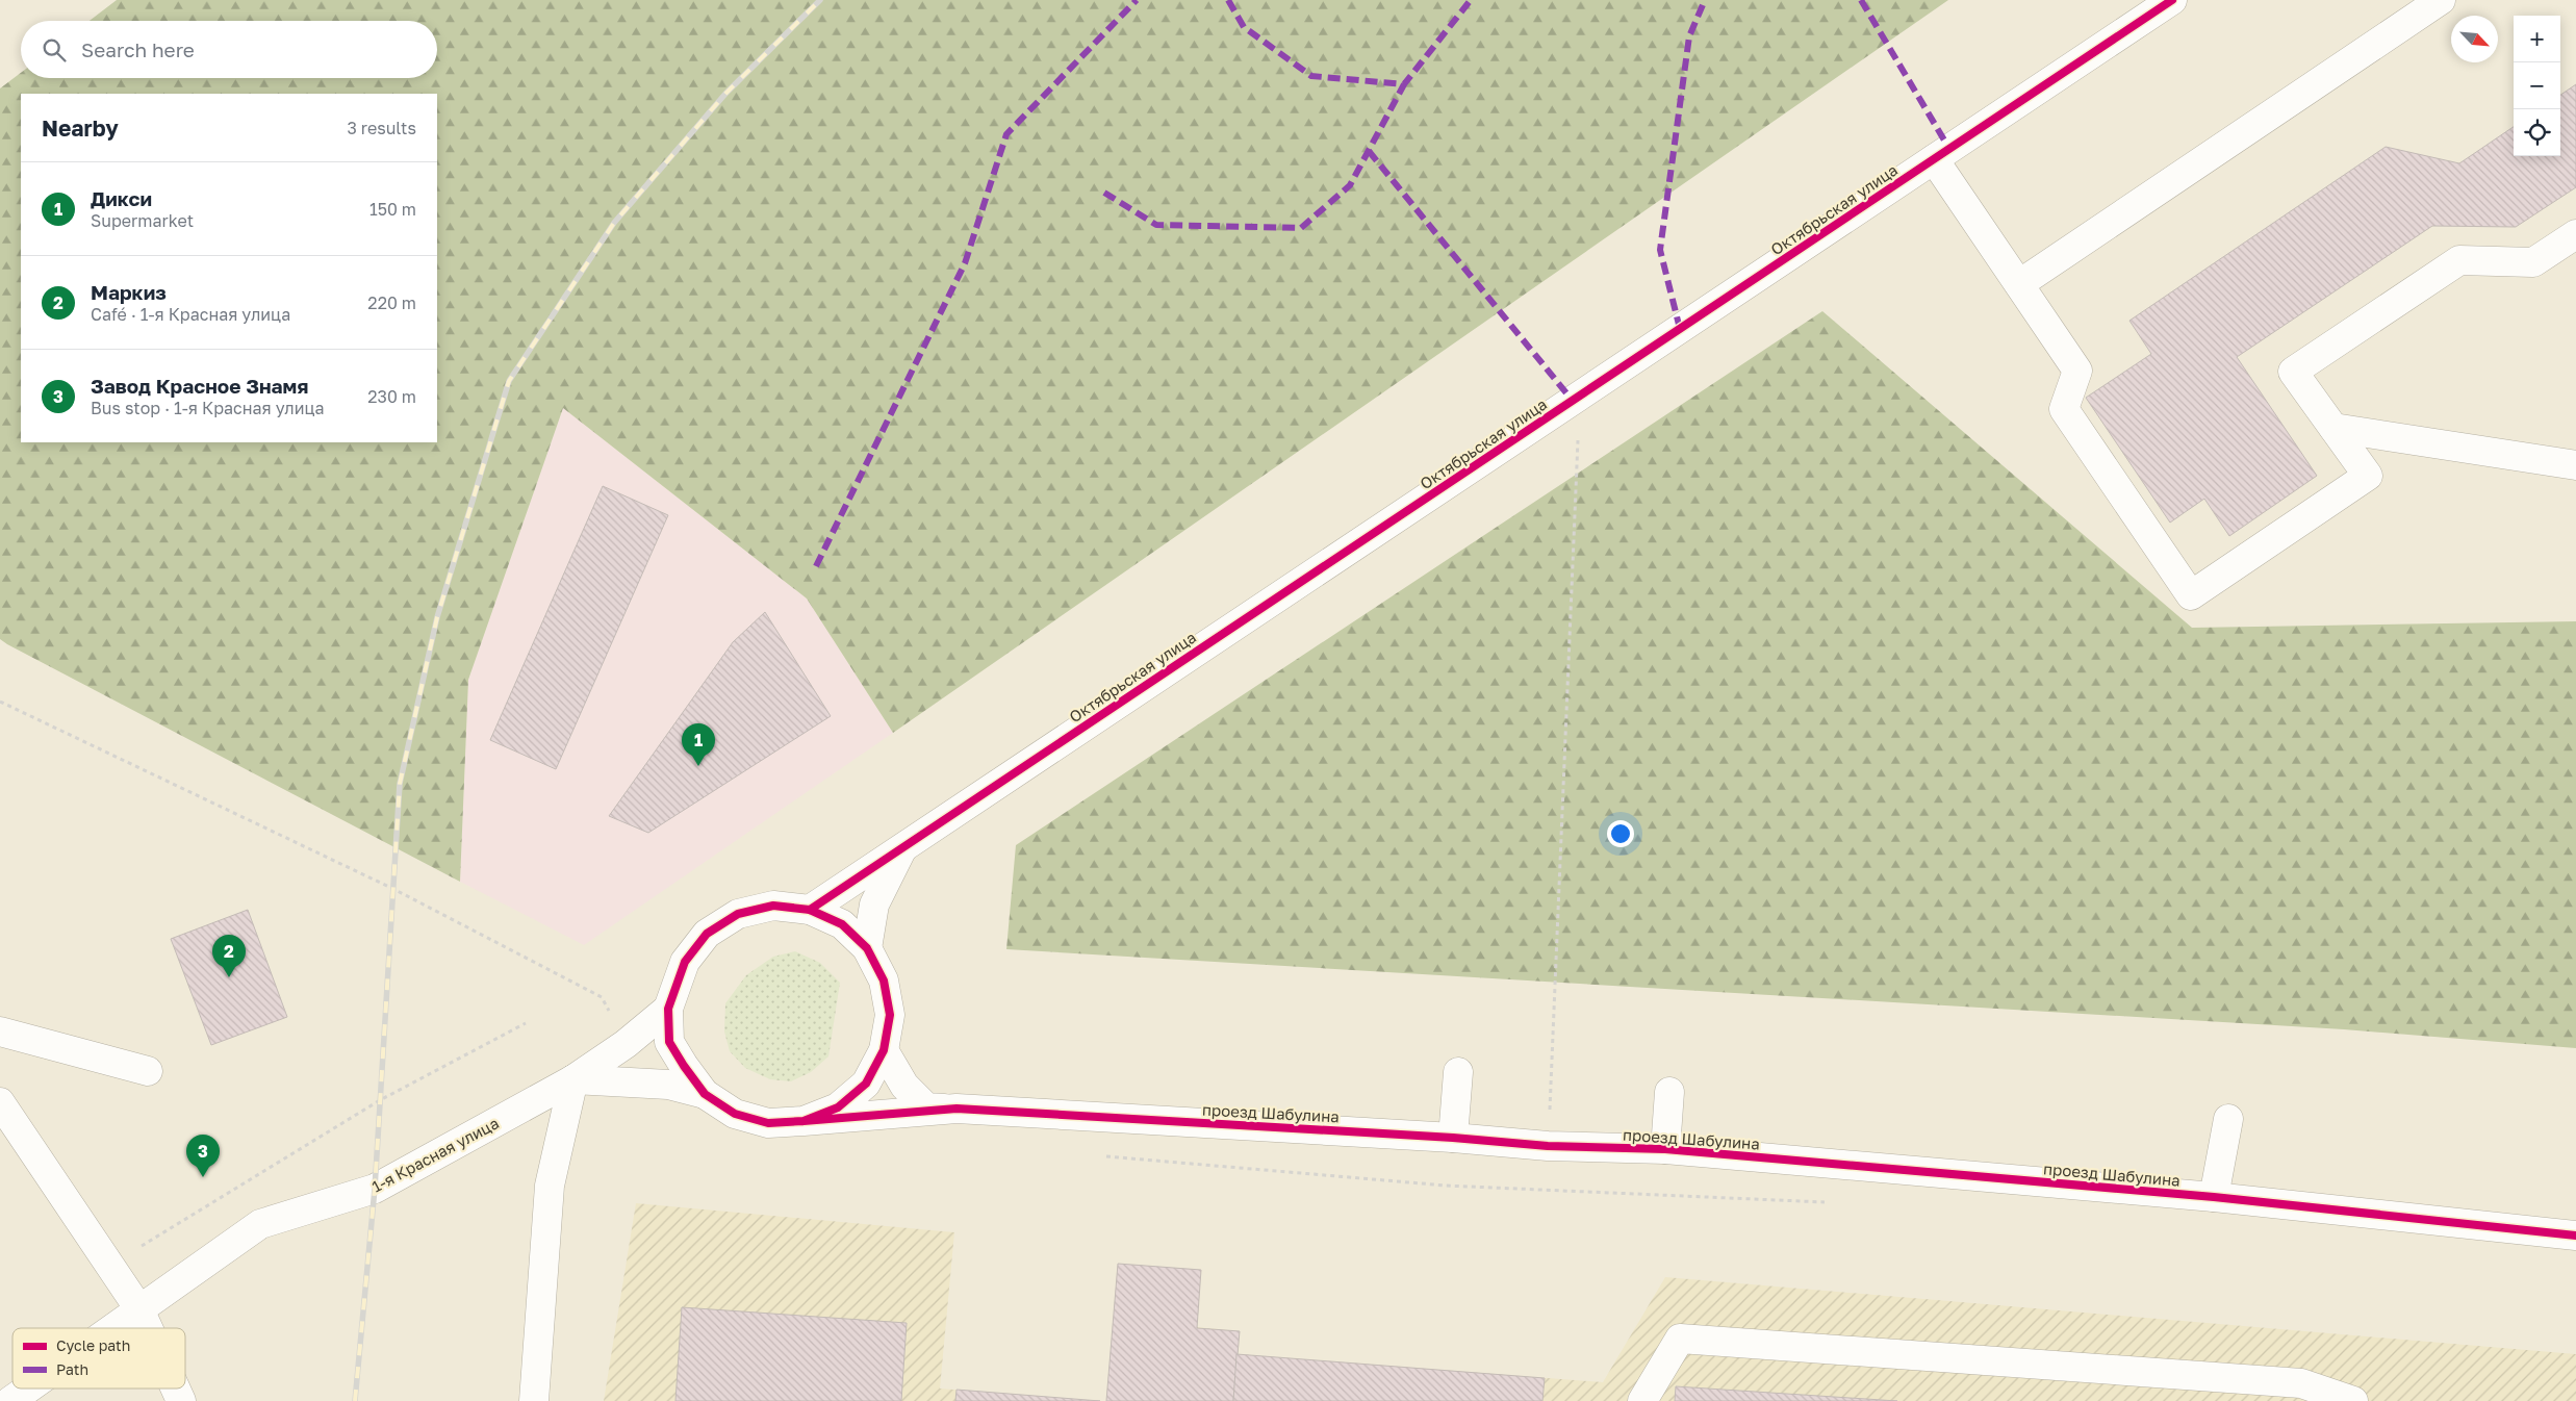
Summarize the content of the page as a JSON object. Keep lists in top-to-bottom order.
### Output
{
  "streets": {
    "street": ["Октябрьская улица", "проезд Шабулина", "1-я Красная улица"]
  },
  "crossings": [
    ["Октябрьская улица", "проезд Шабулина"],
    ["проезд Шабулина", "1-я Красная улица"]
  ],
  "legend": ["Cycle path", "Path"],
  "north": "bottom right",
  "page": {
    "map_buttons": ["+", "−"],
    "search": "Search here",
    "heading": ["Nearby", "3 results"],
    "list": [
      {
        "mark": "1",
        "name": "Дикси",
        "note": "Supermarket",
        "value": "150 m"
      },
      {
        "mark": "2",
        "name": "Маркиз",
        "note": "Café · 1-я Красная улица",
        "value": "220 m"
      },
      {
        "mark": "3",
        "name": "Завод Красное Знамя",
        "note": "Bus stop · 1-я Красная улица",
        "value": "230 m"
      }
    ],
    "pins": ["1", "2", "3"]
  }
}
